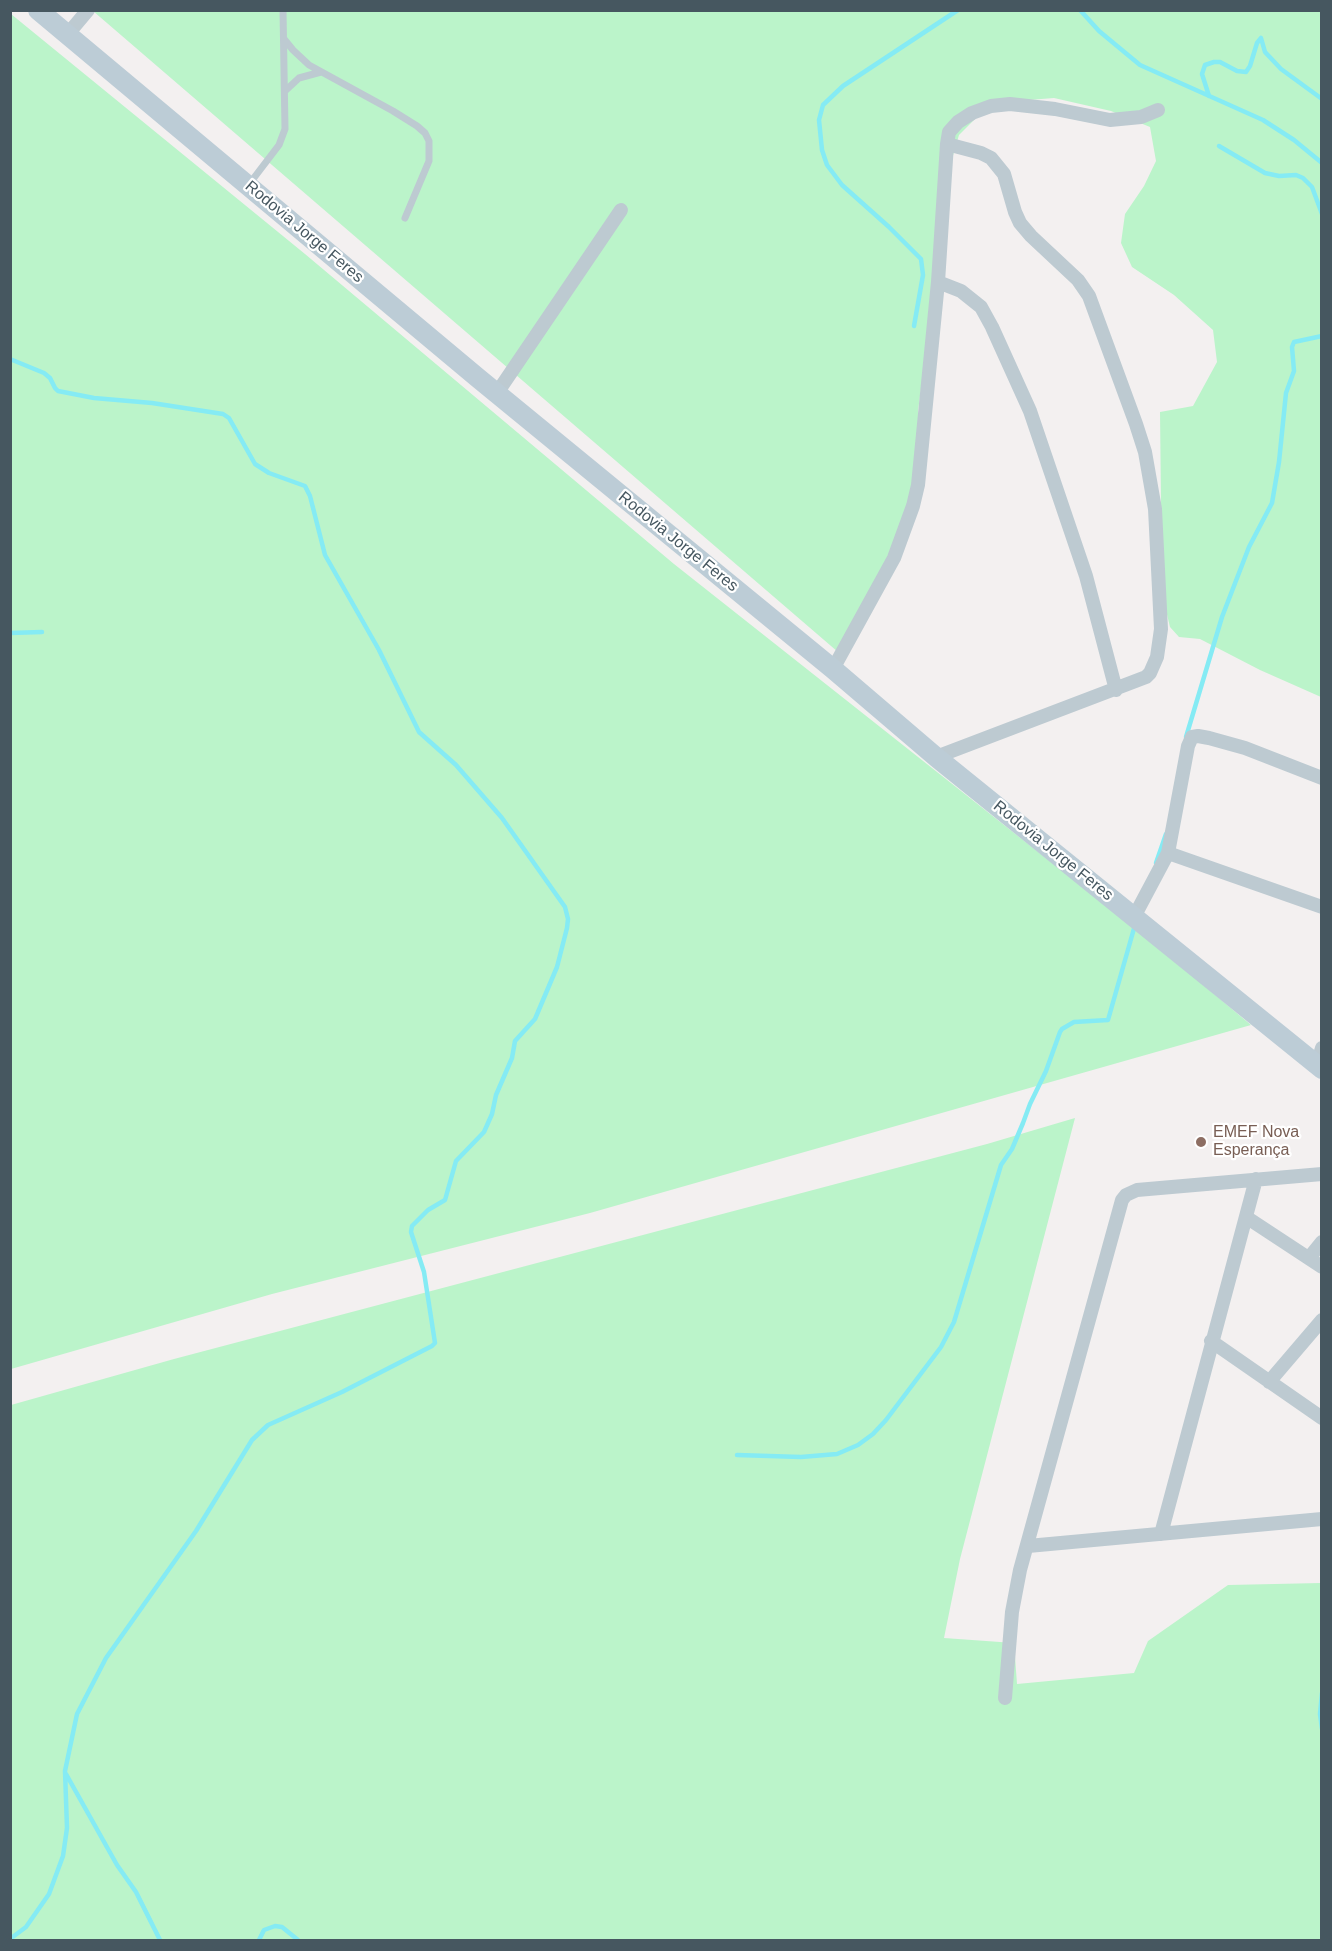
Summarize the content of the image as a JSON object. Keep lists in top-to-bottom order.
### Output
{
  "streets": {
    "main road": ["Rodovia Jorge Feres"]
  },
  "places": ["EMEF Nova Esperança"]
}
